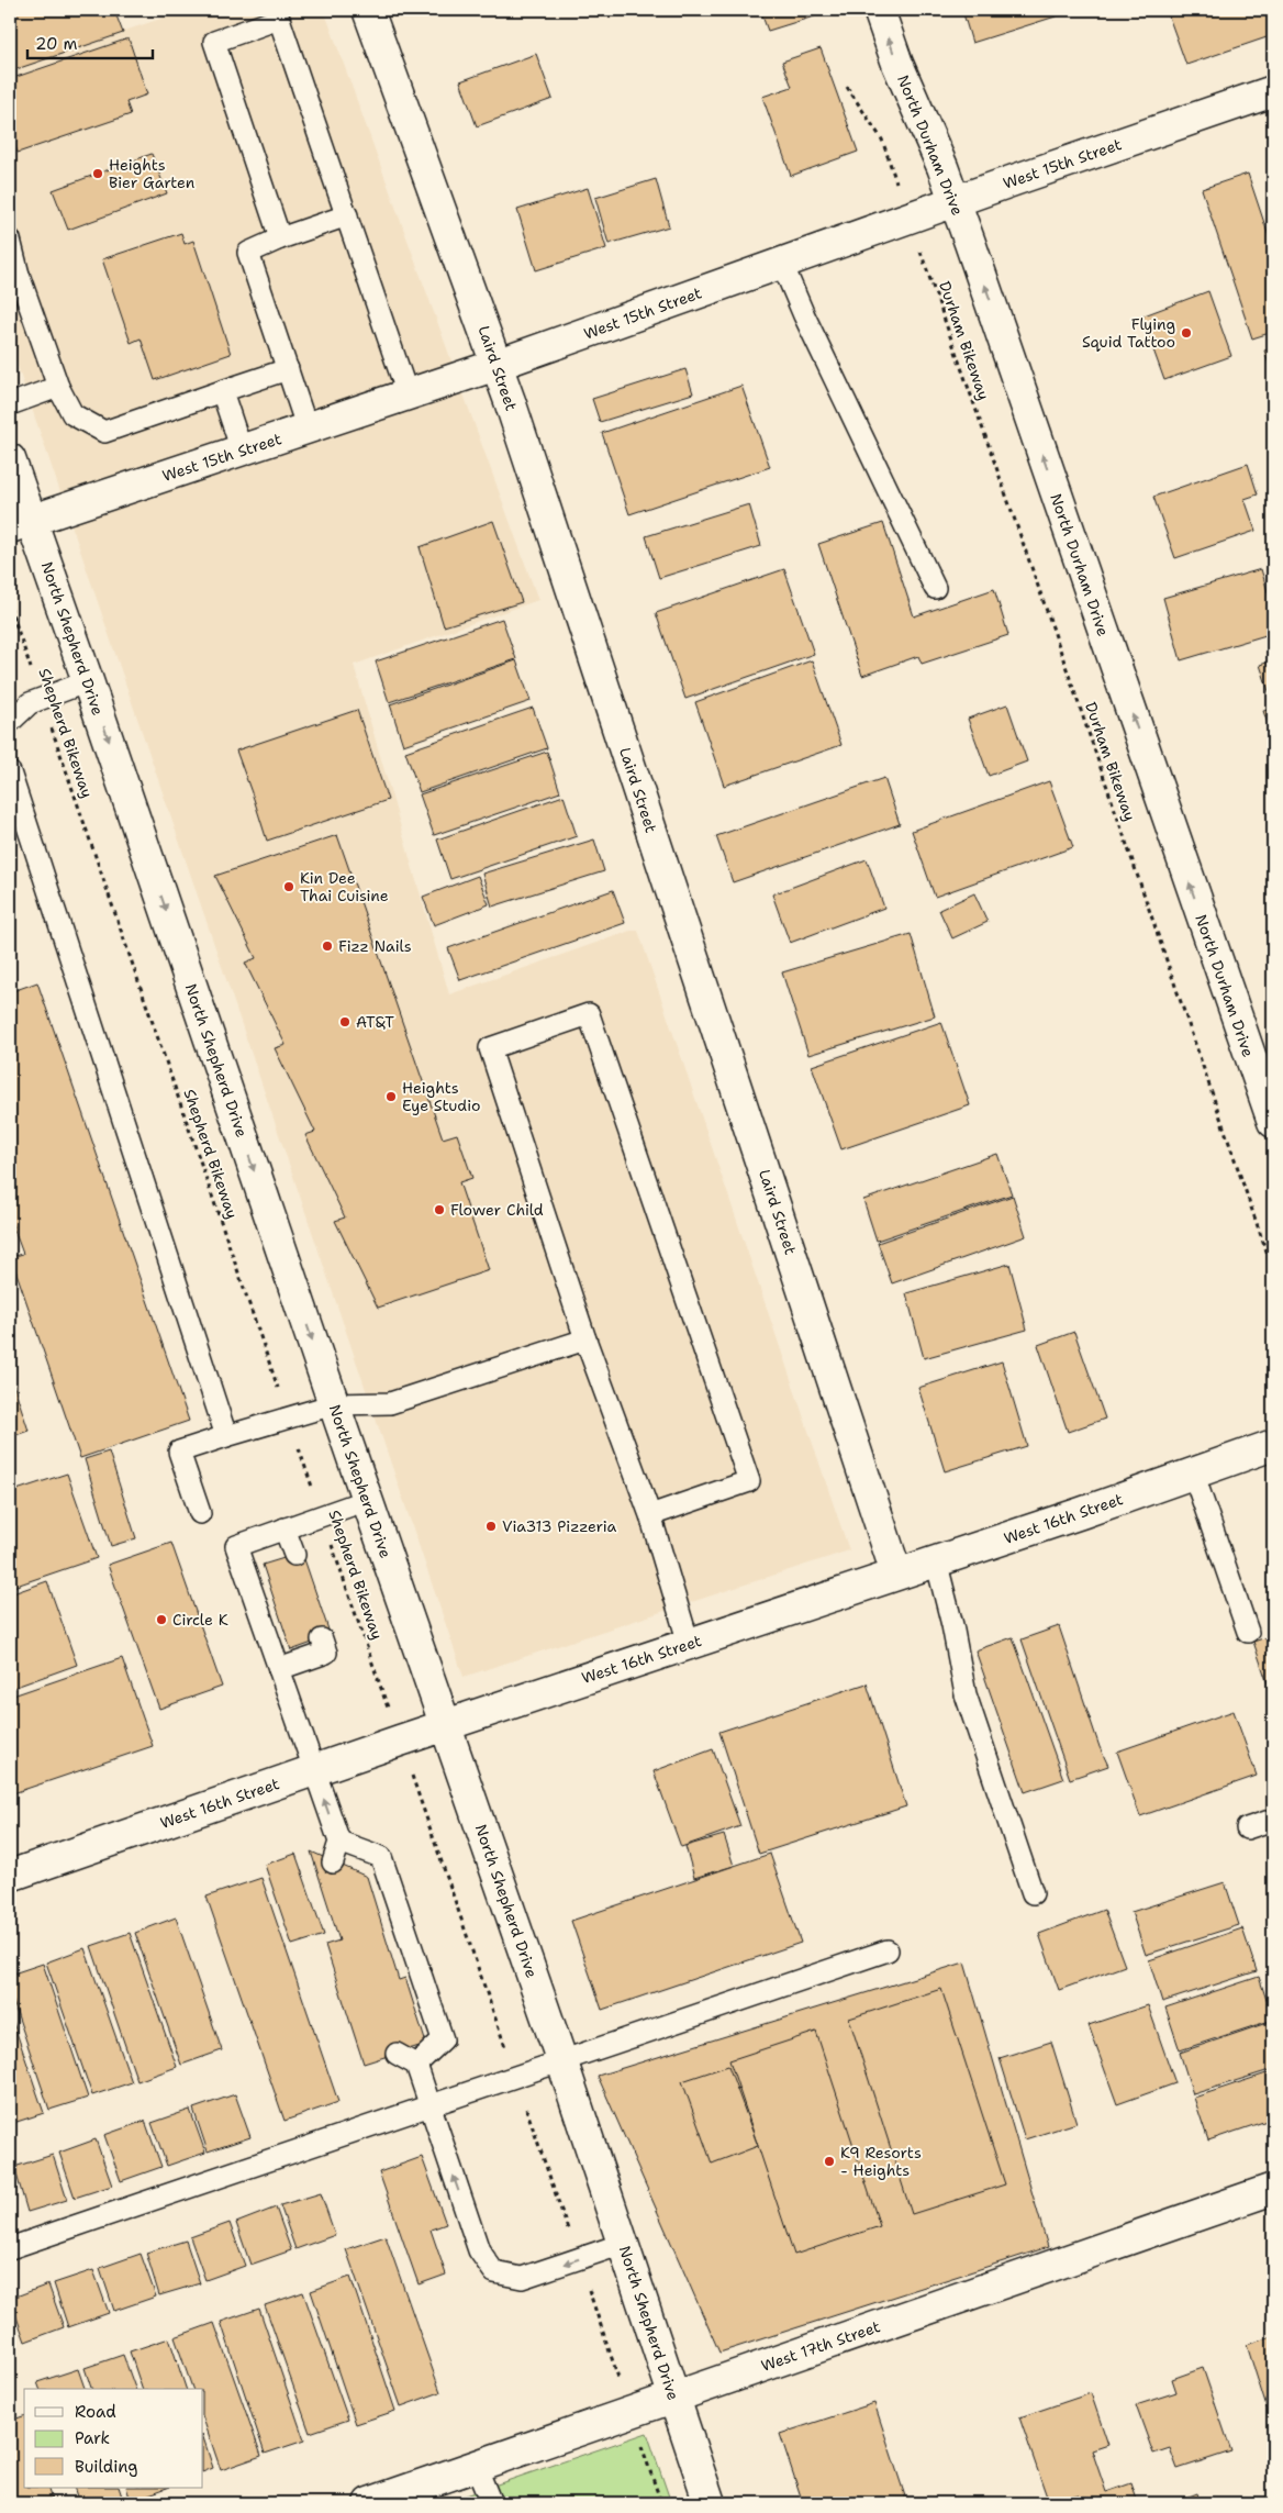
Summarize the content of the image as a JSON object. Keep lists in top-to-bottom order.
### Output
{
  "streets": {
    "street": [
      "North Durham Drive",
      "West 15th Street",
      "Laird Street",
      "North Shepherd Drive",
      "West 16th Street",
      "West 17th Street"
    ],
    "path": ["Durham Bikeway", "Shepherd Bikeway"]
  },
  "crossings": [
    ["North Durham Drive", "West 15th Street"],
    ["West 15th Street", "Laird Street"],
    ["West 15th Street", "North Shepherd Drive"],
    ["Laird Street", "West 16th Street"],
    ["North Shepherd Drive", "West 16th Street"],
    ["North Shepherd Drive", "West 17th Street"]
  ],
  "one_way": ["North Durham Drive", "North Shepherd Drive"],
  "places": [
    "Heights Bier Garten",
    "Flying Squid Tattoo",
    "Kin Dee Thai Cuisine",
    "Fizz Nails",
    "AT&T",
    "Heights Eye Studio",
    "Flower Child",
    "Via313 Pizzeria",
    "Circle K",
    "K9 Resorts - Heights"
  ],
  "legend": ["Road", "Park", "Building"],
  "scale_bar": "20 m"
}
